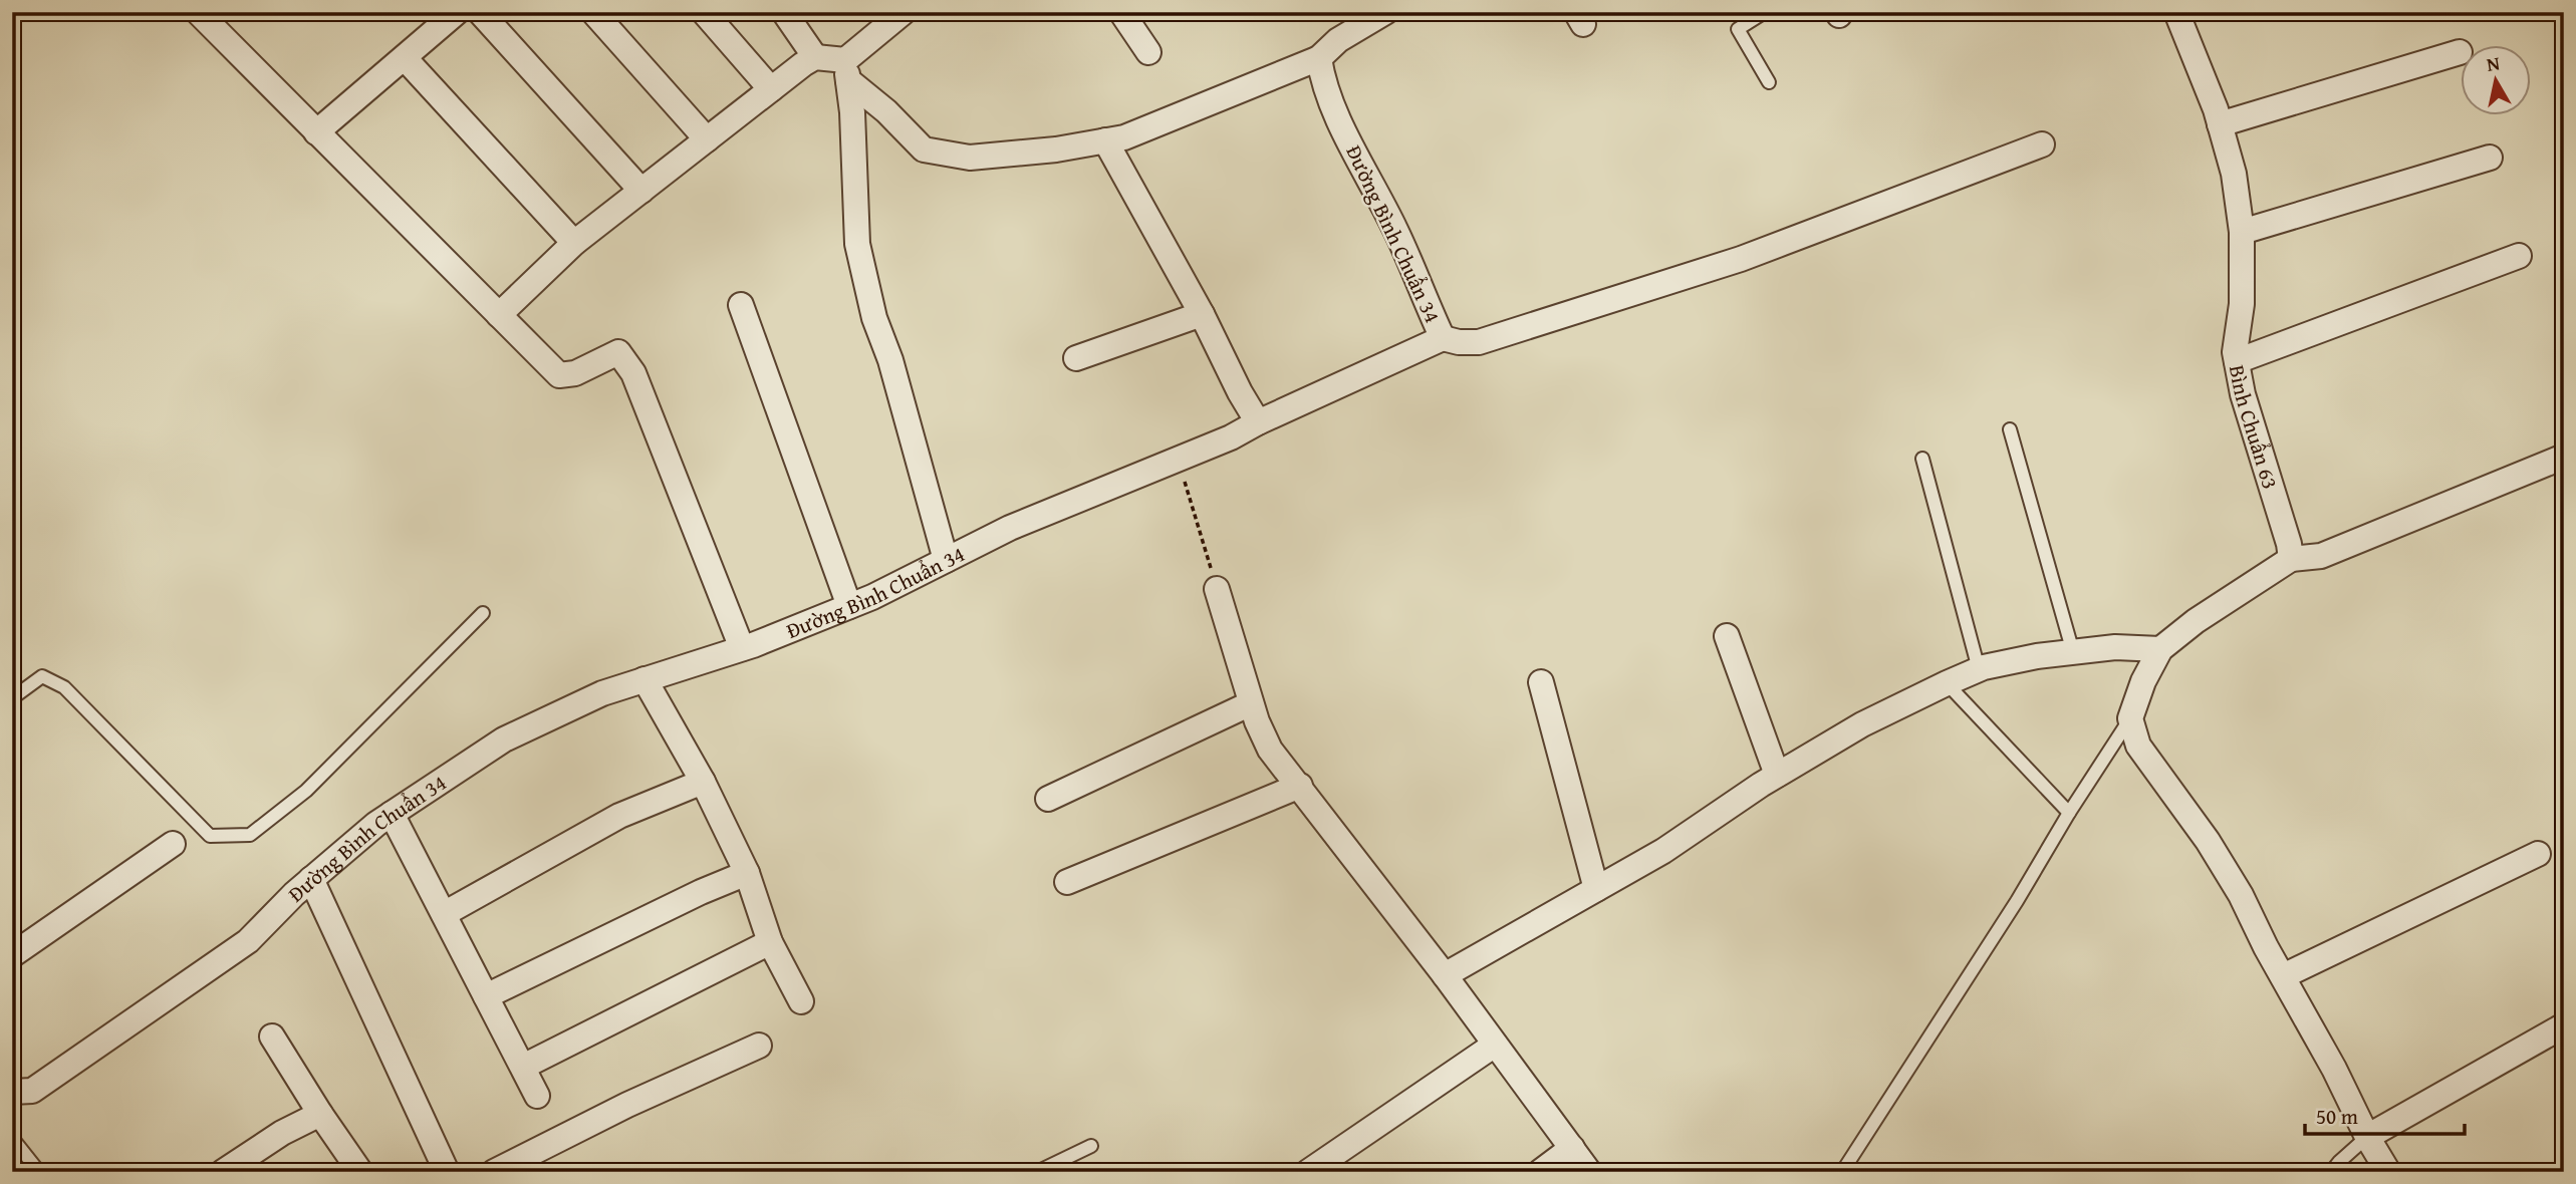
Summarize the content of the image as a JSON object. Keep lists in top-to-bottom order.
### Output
{
  "streets": {
    "street": ["Đường Bình Chuẩn 34", "Bình Chuẩn 63"]
  },
  "scale_bar": "50 m",
  "north": "top"
}
